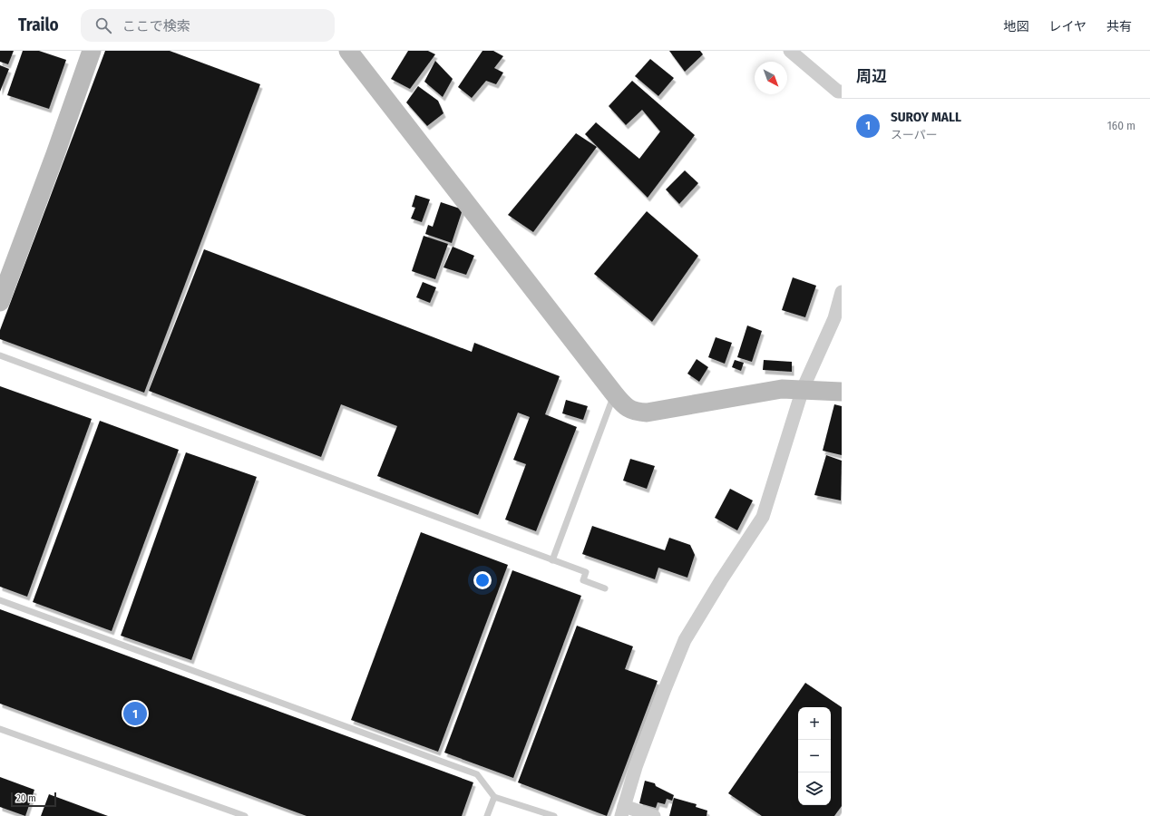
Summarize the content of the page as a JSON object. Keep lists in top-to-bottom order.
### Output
{
  "scale_bar": "20 m",
  "north": "bottom right",
  "page": {
    "header": "Trailo",
    "search": "ここで検索",
    "nav": ["地図", "レイヤ", "共有"],
    "heading": "周辺",
    "list": [
      {
        "mark": "1",
        "name": "SUROY MALL",
        "note": "スーパー",
        "value": "160 m"
      }
    ],
    "pins": "1",
    "map_buttons": ["+", "−"],
    "scale": "20 m"
  }
}
